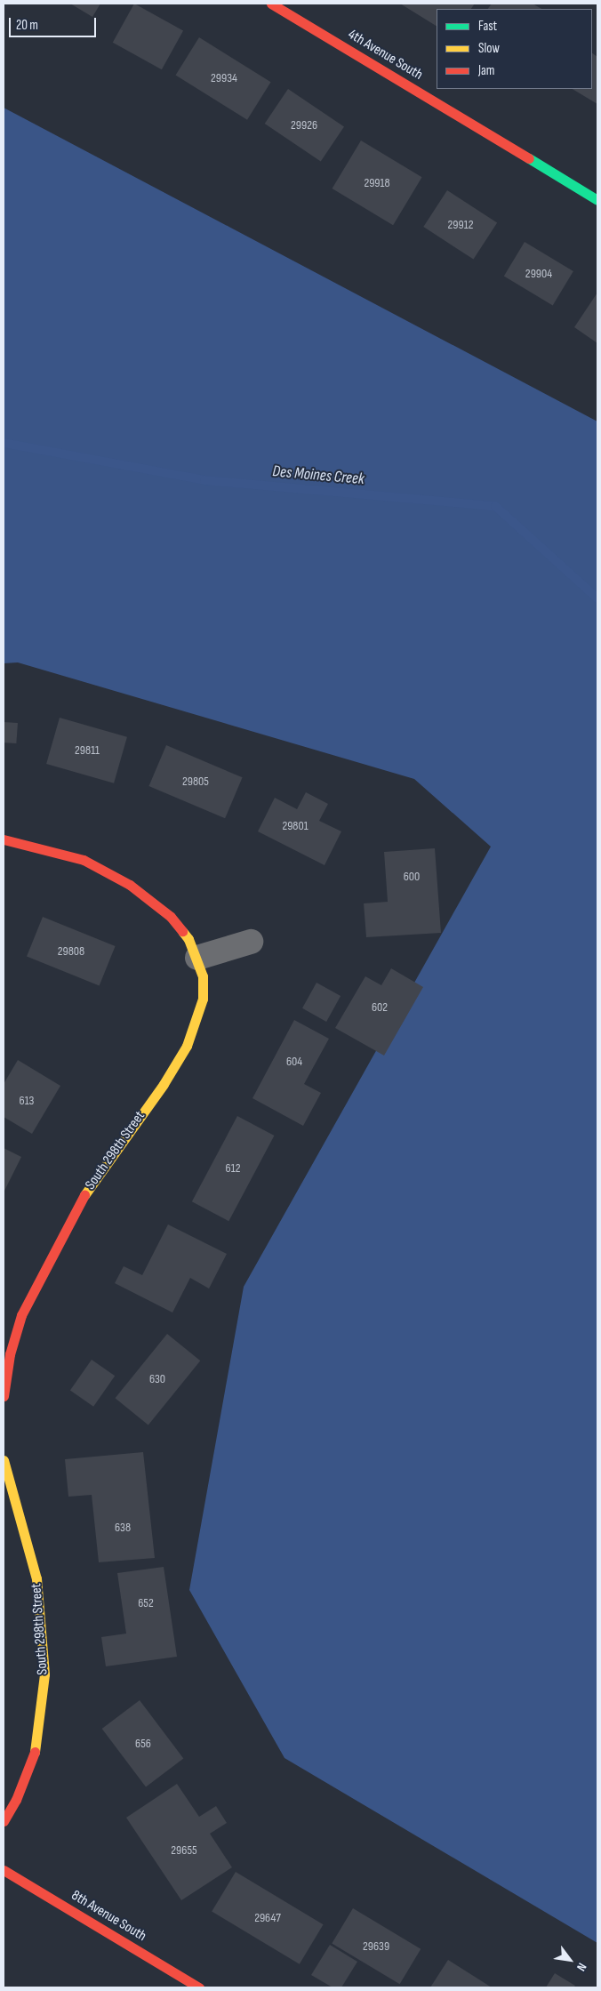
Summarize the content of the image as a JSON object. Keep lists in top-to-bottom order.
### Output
{
  "streets": {
    "street": ["4th Avenue South", "South 298th Street", "8th Avenue South"]
  },
  "water": ["Des Moines Creek"],
  "house_numbers": [
    "29934",
    "29926",
    "29918",
    "29912",
    "29904",
    "29811",
    "29805",
    "29801",
    "600",
    "29808",
    "602",
    "604",
    "613",
    "612",
    "630",
    "638",
    "652",
    "656",
    "29655",
    "29647",
    "29639"
  ],
  "legend": ["Fast", "Slow", "Jam"],
  "scale_bar": "20 m",
  "north": "bottom right"
}
